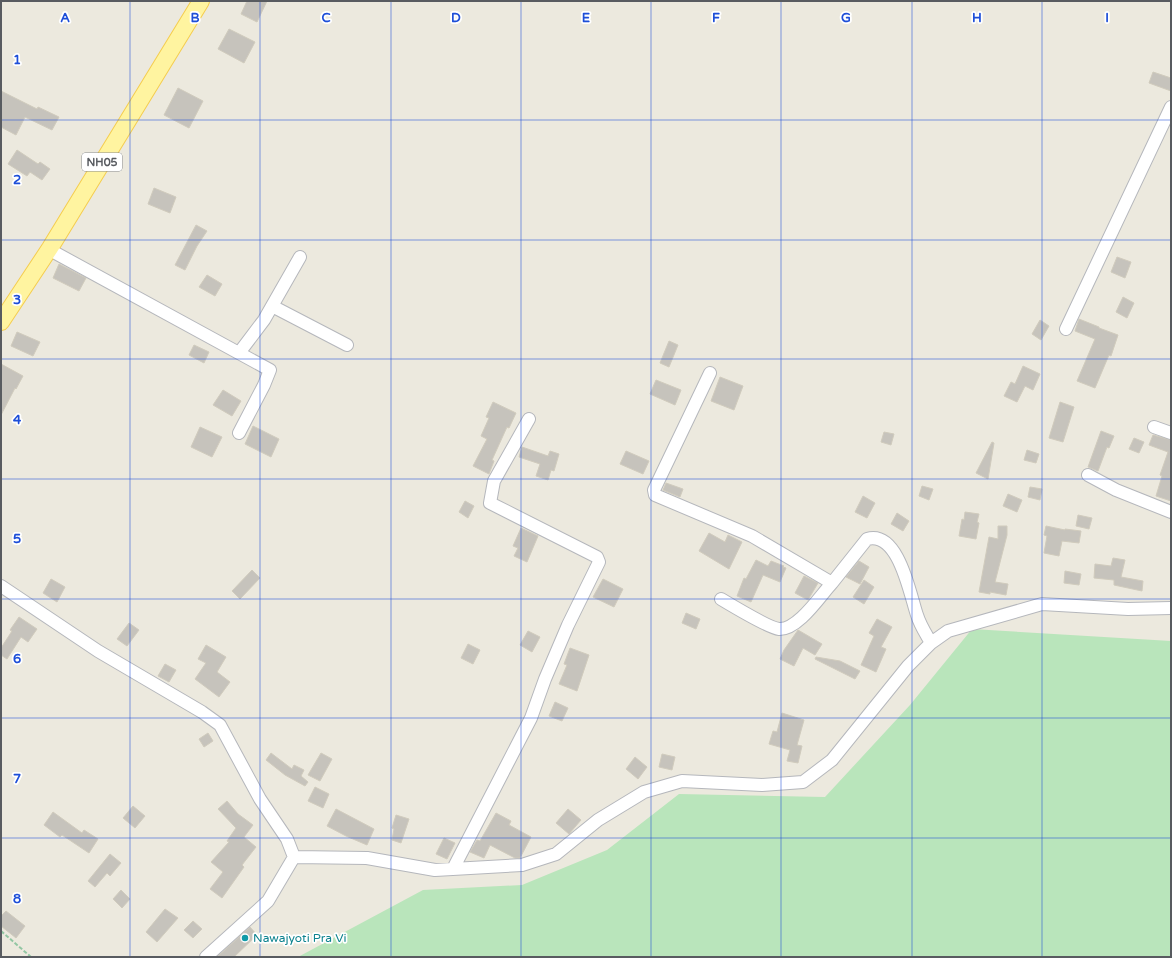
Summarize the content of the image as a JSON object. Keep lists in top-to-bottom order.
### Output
{
  "streets": {
    "main road": ["NH05"]
  },
  "places": ["Nawajyoti Pra Vi"],
  "grid": {
    "columns": [
      "A",
      "B",
      "C",
      "D",
      "E",
      "F",
      "G",
      "H",
      "I"
    ],
    "rows": [
      "1",
      "2",
      "3",
      "4",
      "5",
      "6",
      "7",
      "8"
    ]
  }
}
